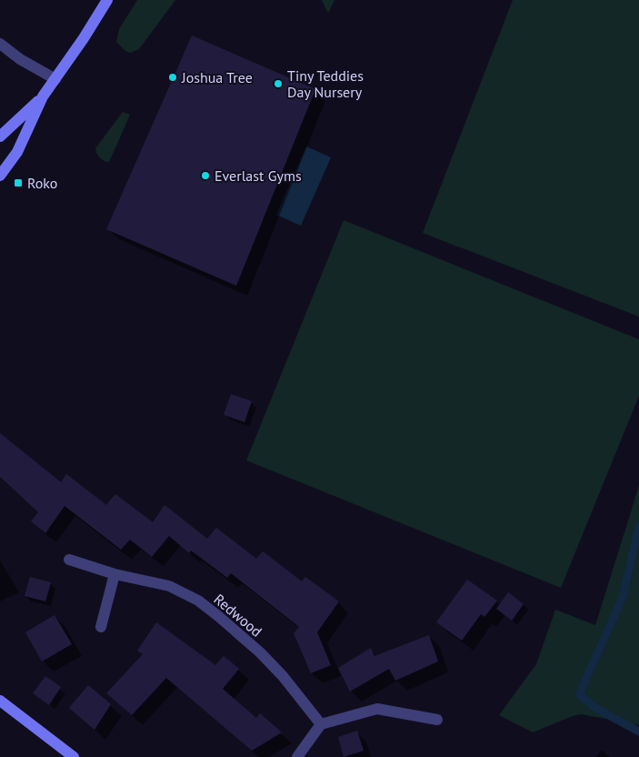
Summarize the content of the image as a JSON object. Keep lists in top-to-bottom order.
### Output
{
  "streets": {
    "street": ["Redwood"]
  },
  "places": {
    "other": ["Joshua Tree", "Tiny Teddies Day Nursery", "Everlast Gyms"],
    "transit": ["Roko"]
  }
}
